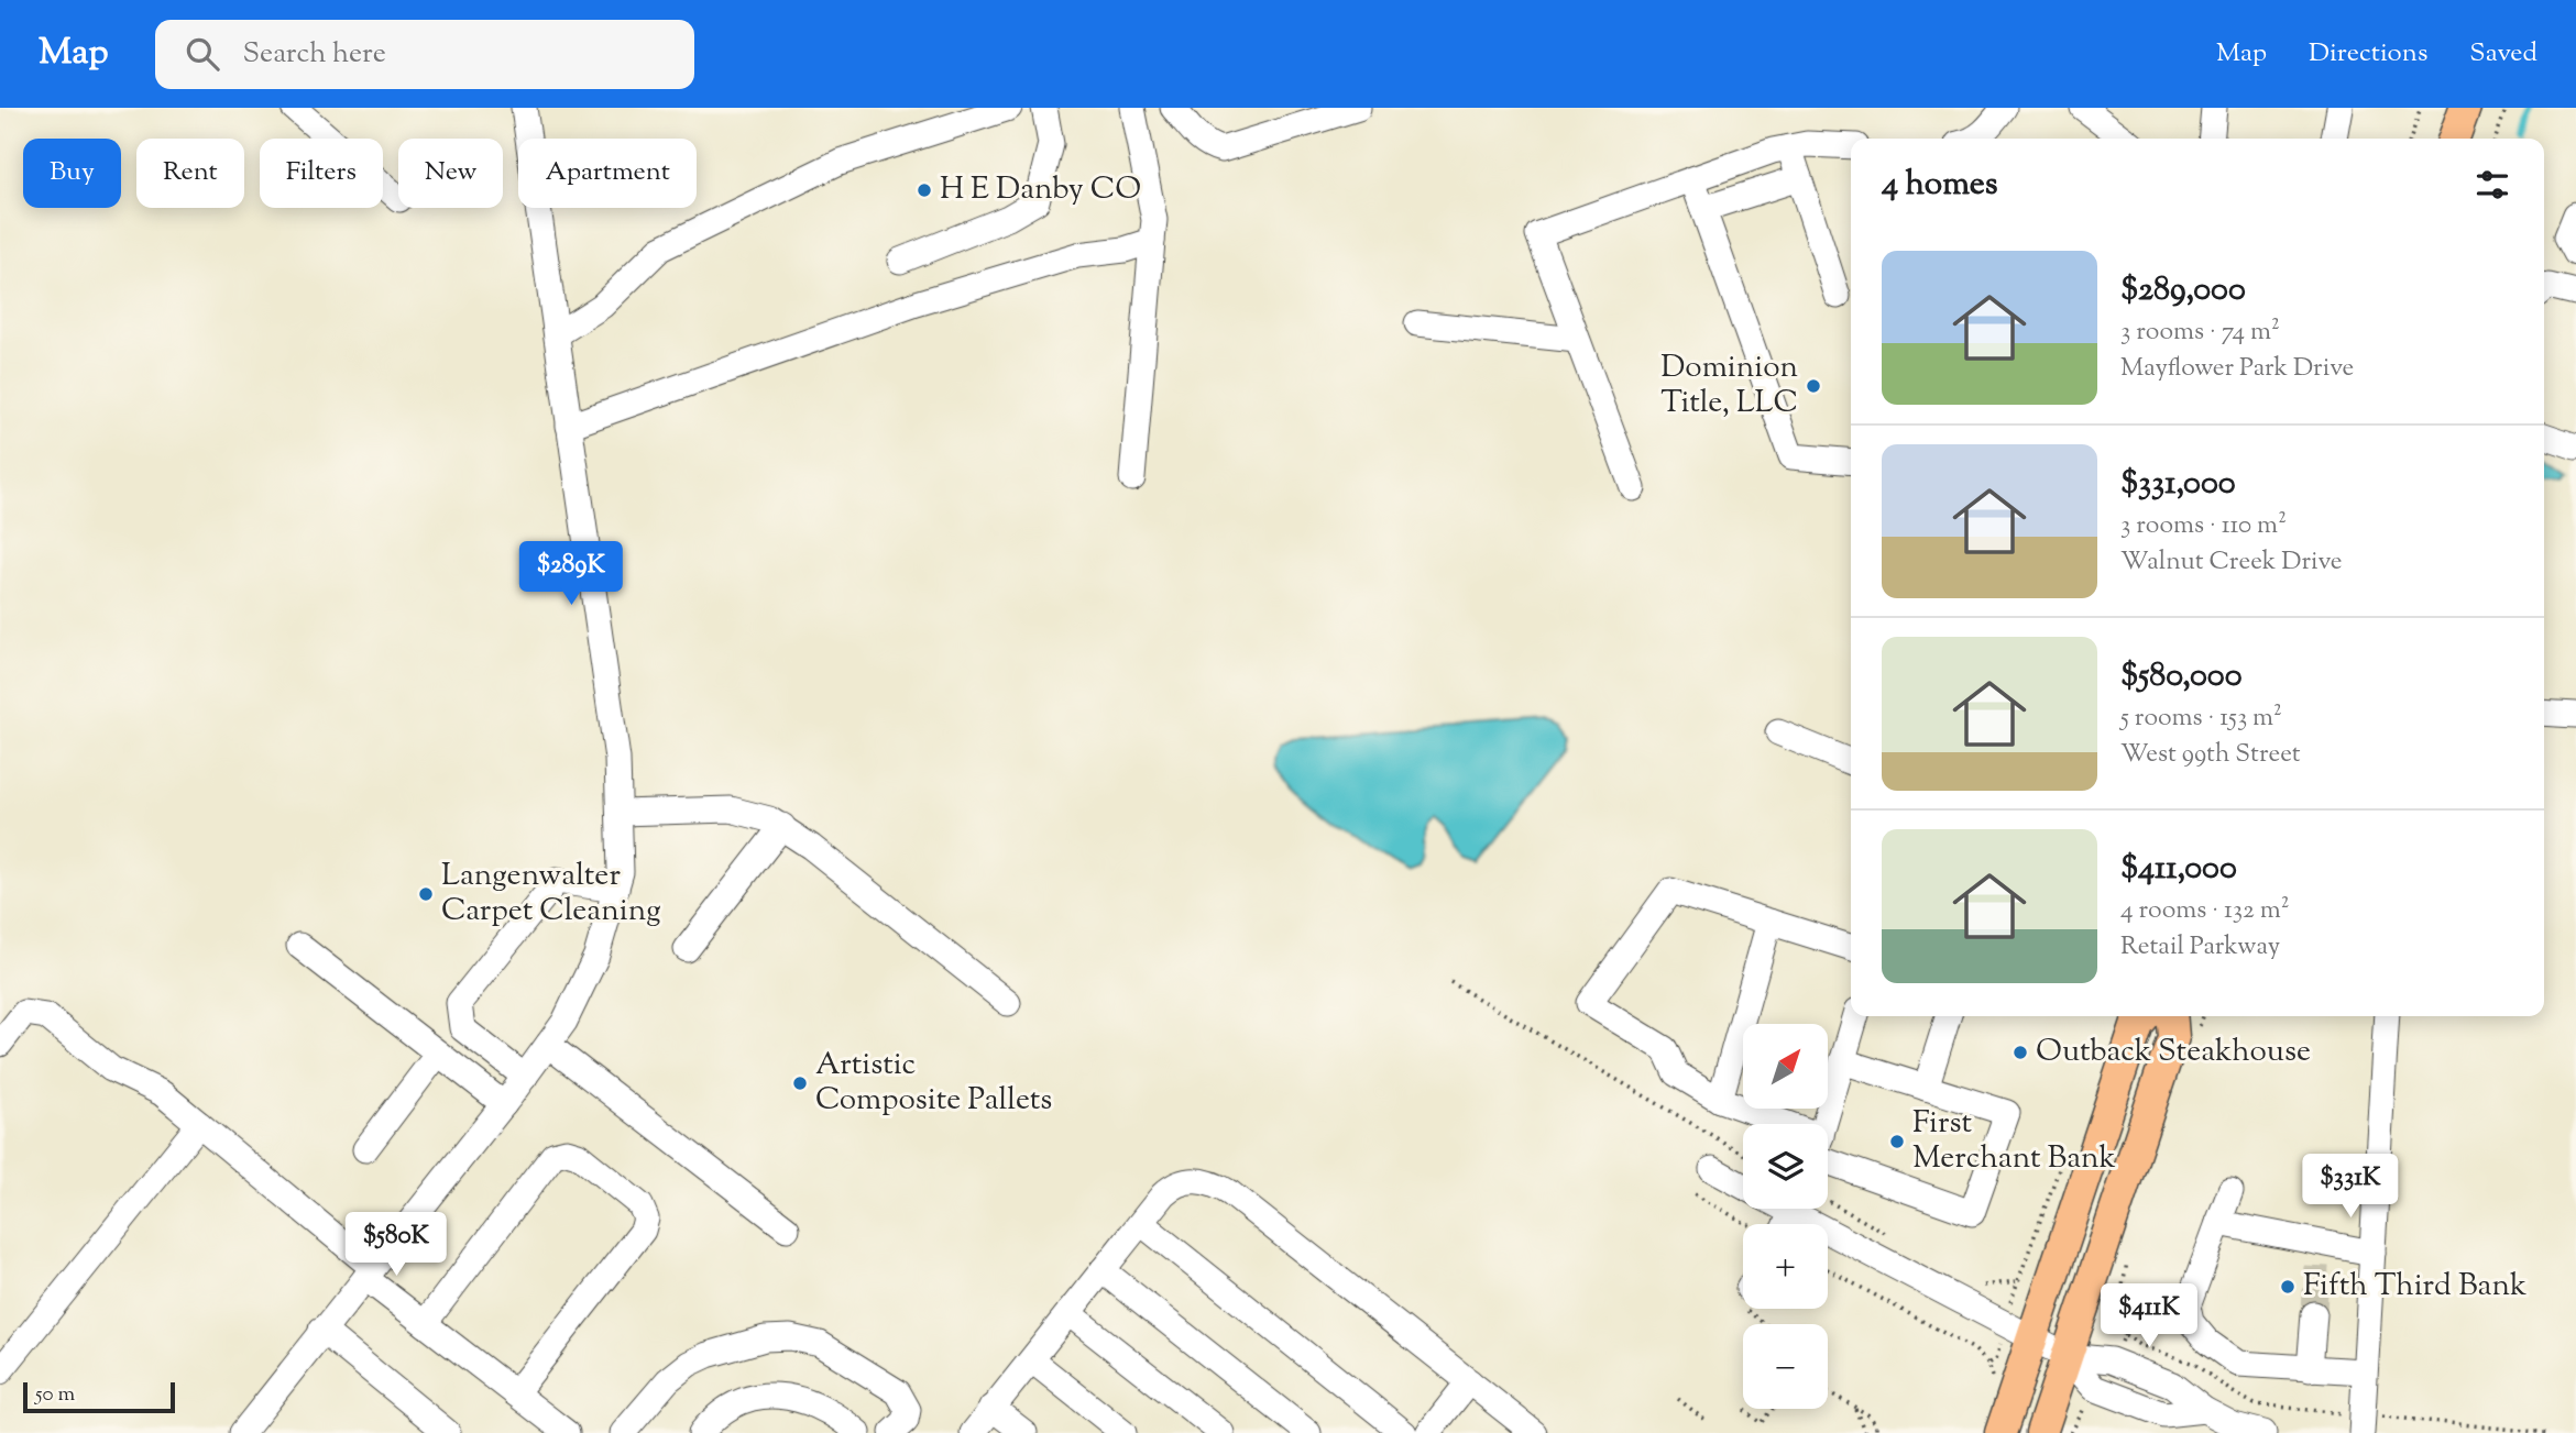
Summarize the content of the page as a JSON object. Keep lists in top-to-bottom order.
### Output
{
  "places": [
    "H E Danby CO",
    "Dominion Title, LLC",
    "Langenwalter Carpet Cleaning",
    "Outback Steakhouse",
    "Artistic Composite Pallets",
    "First Merchant Bank",
    "Fifth Third Bank"
  ],
  "scale_bar": "50 m",
  "north": "top right",
  "page": {
    "header": "Map",
    "search": "Search here",
    "nav": ["Map", "Directions", "Saved"],
    "chip": [
      "Buy",
      "Rent",
      "Filters",
      "New",
      "Apartment"
    ],
    "heading": "4 homes",
    "list": [
      {
        "name": "$289,000",
        "note": "3 rooms · 74 m² · Mayflower Park Drive"
      },
      {
        "name": "$331,000",
        "note": "3 rooms · 110 m² · Walnut Creek Drive"
      },
      {
        "name": "$580,000",
        "note": "5 rooms · 153 m² · West 99th Street"
      },
      {
        "name": "$411,000",
        "note": "4 rooms · 132 m² · Retail Parkway"
      }
    ],
    "price": [
      "$289K",
      "$331K",
      "$580K",
      "$411K"
    ],
    "map_buttons": ["+", "−"],
    "scale": "50 m"
  }
}
